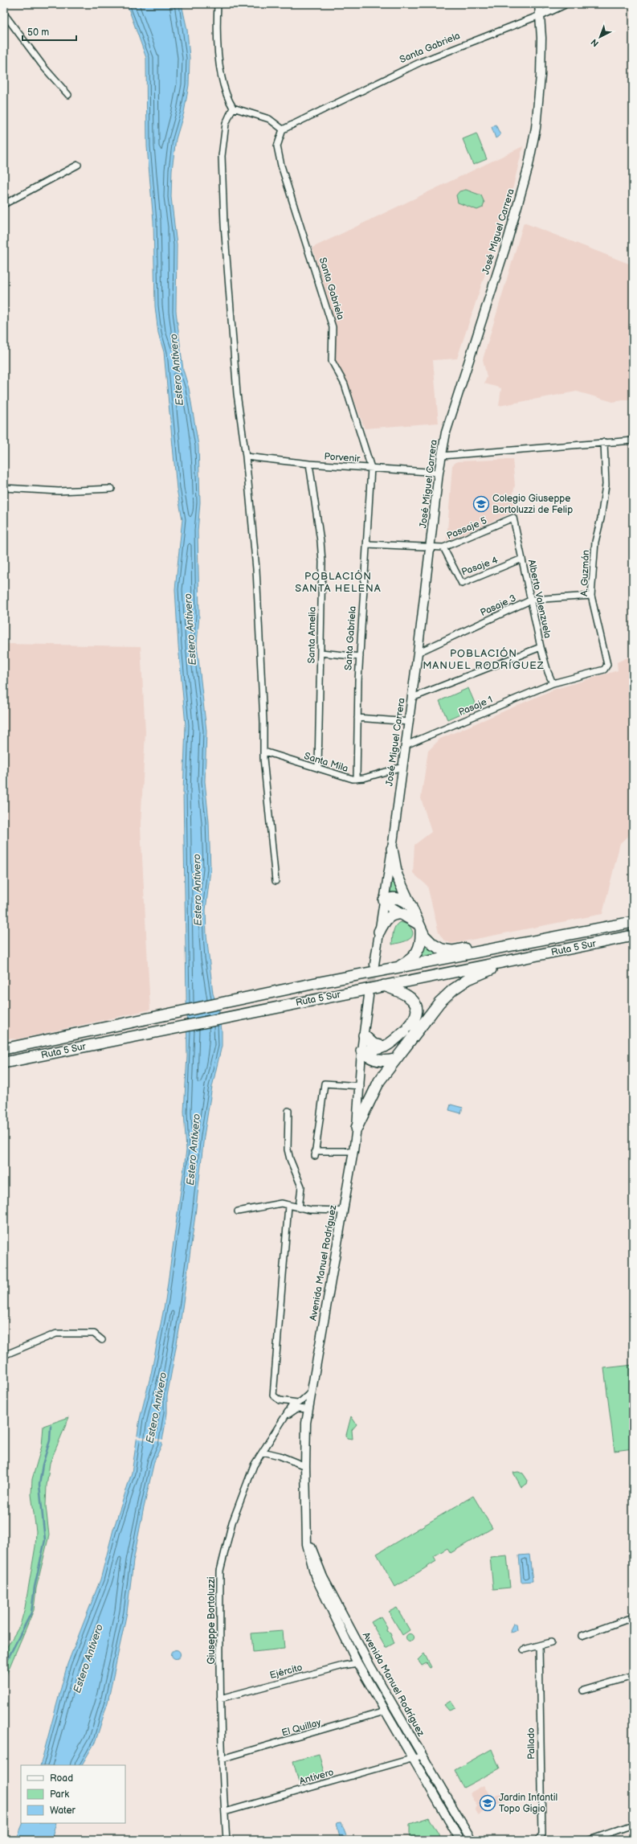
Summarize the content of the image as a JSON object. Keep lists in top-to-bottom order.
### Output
{
  "streets": {
    "highway": ["Ruta 5 Sur"],
    "main road": ["Santa Gabriela", "José Miguel Carrera", "Avenida Manuel Rodríguez"],
    "street": [
      "Porvenir",
      "Passaje 5",
      "Pasaje 4",
      "A. Guzmán",
      "Alberto Valenzuela",
      "Pasaje 3",
      "Santa Amelia",
      "Pasaje 1",
      "Santa Mila",
      "Giuseppe Bortoluzzi",
      "Ejército",
      "El Quillay",
      "Pallado",
      "Antivero"
    ]
  },
  "crossings": [
    ["Santa Gabriela", "José Miguel Carrera"],
    ["Santa Gabriela", "Porvenir"],
    ["Santa Gabriela", "Passaje 5"],
    ["Santa Gabriela", "Santa Mila"],
    ["José Miguel Carrera", "Porvenir"],
    ["José Miguel Carrera", "Passaje 5"],
    ["José Miguel Carrera", "Pasaje 3"],
    ["José Miguel Carrera", "Pasaje 1"],
    ["José Miguel Carrera", "Santa Mila"],
    ["Porvenir", "Santa Amelia"],
    ["Passaje 5", "Pasaje 4"],
    ["Passaje 5", "Alberto Valenzuela"],
    ["Pasaje 4", "Alberto Valenzuela"],
    ["A. Guzmán", "Alberto Valenzuela"],
    ["A. Guzmán", "Pasaje 3"],
    ["A. Guzmán", "Pasaje 1"],
    ["Alberto Valenzuela", "Pasaje 3"],
    ["Alberto Valenzuela", "Pasaje 1"],
    ["Santa Amelia", "Santa Mila"],
    ["Avenida Manuel Rodríguez", "Giuseppe Bortoluzzi"],
    ["Avenida Manuel Rodríguez", "Ejército"],
    ["Avenida Manuel Rodríguez", "El Quillay"],
    ["Avenida Manuel Rodríguez", "Antivero"],
    ["Giuseppe Bortoluzzi", "Ejército"],
    ["Giuseppe Bortoluzzi", "El Quillay"],
    ["Giuseppe Bortoluzzi", "Antivero"]
  ],
  "districts": ["POBLACIÓN SANTA HELENA", "POBLACIÓN MANUEL RODRÍGUEZ"],
  "water": ["Estero Antivero"],
  "places": {
    "school or university": ["Colegio Giuseppe Bortoluzzi de Felip", "Jardin Infantil Topo Gigio"]
  },
  "legend": ["Road", "Park", "Water"],
  "scale_bar": "50 m",
  "north": "bottom left"
}
